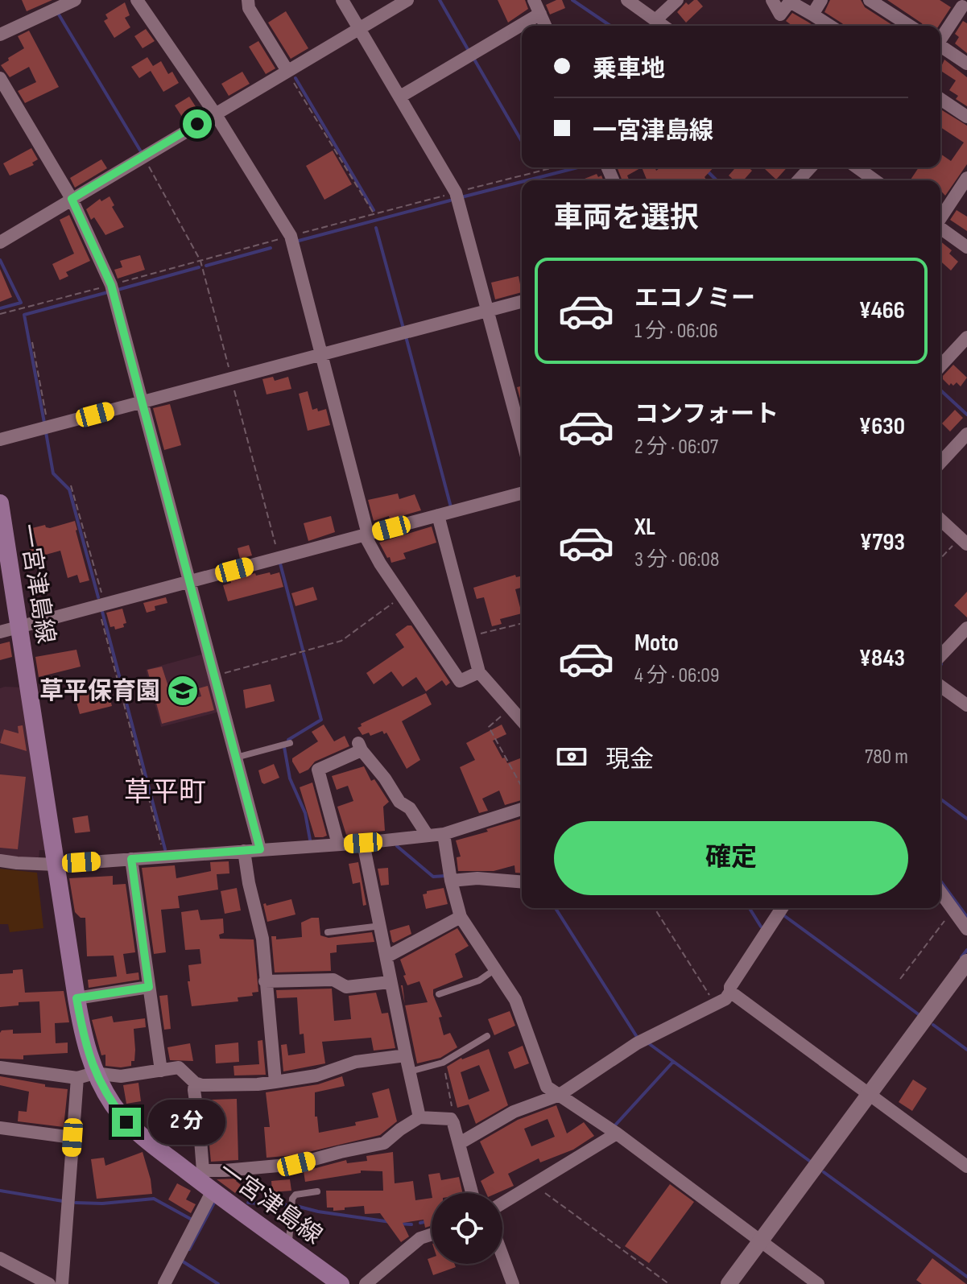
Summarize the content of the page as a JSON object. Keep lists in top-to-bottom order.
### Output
{
  "streets": {
    "main road": ["一宮津島線"]
  },
  "districts": ["草平町"],
  "places": {
    "school or university": ["草平保育園"]
  },
  "page": {
    "banner": ["乗車地", "一宮津島線"],
    "heading": "車両を選択",
    "list": [
      {
        "name": "エコノミー",
        "note": "1 分 · 06:06",
        "value": "¥466"
      },
      {
        "name": "コンフォート",
        "note": "2 分 · 06:07",
        "value": "¥630"
      },
      {
        "name": "XL",
        "note": "3 分 · 06:08",
        "value": "¥793"
      },
      {
        "name": "Moto",
        "note": "4 分 · 06:09",
        "value": "¥843"
      }
    ],
    "pay": ["現金", "780 m"],
    "buttons": "確定",
    "bubble": "2 分"
  }
}
